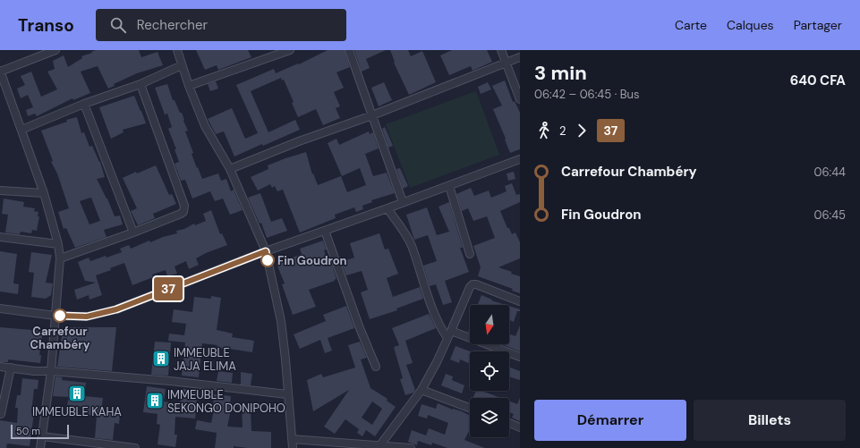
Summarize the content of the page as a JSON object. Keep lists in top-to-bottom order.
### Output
{
  "places": {
    "other": ["Fin Goudron", "Carrefour Chambéry"],
    "building": ["IMMEUBLE JAJA ELIMA", "IMMEUBLE KAHA", "IMMEUBLE SEKONGO DONIPOHO"]
  },
  "lines": ["bus line 37"],
  "scale_bar": "50 m",
  "north": "bottom",
  "page": {
    "header": "Transo",
    "search": "Rechercher",
    "nav": ["Carte", "Calques", "Partager"],
    "on_map": "37",
    "heading": ["3 min", "06:42 – 06:45 · Bus", "640 CFA"],
    "legs": ["2", "37"],
    "list": [
      {
        "name": "Carrefour Chambéry",
        "value": "06:44"
      },
      {
        "name": "Fin Goudron",
        "value": "06:45"
      }
    ],
    "buttons": ["Démarrer", "Billets"],
    "scale": "50 m"
  }
}
